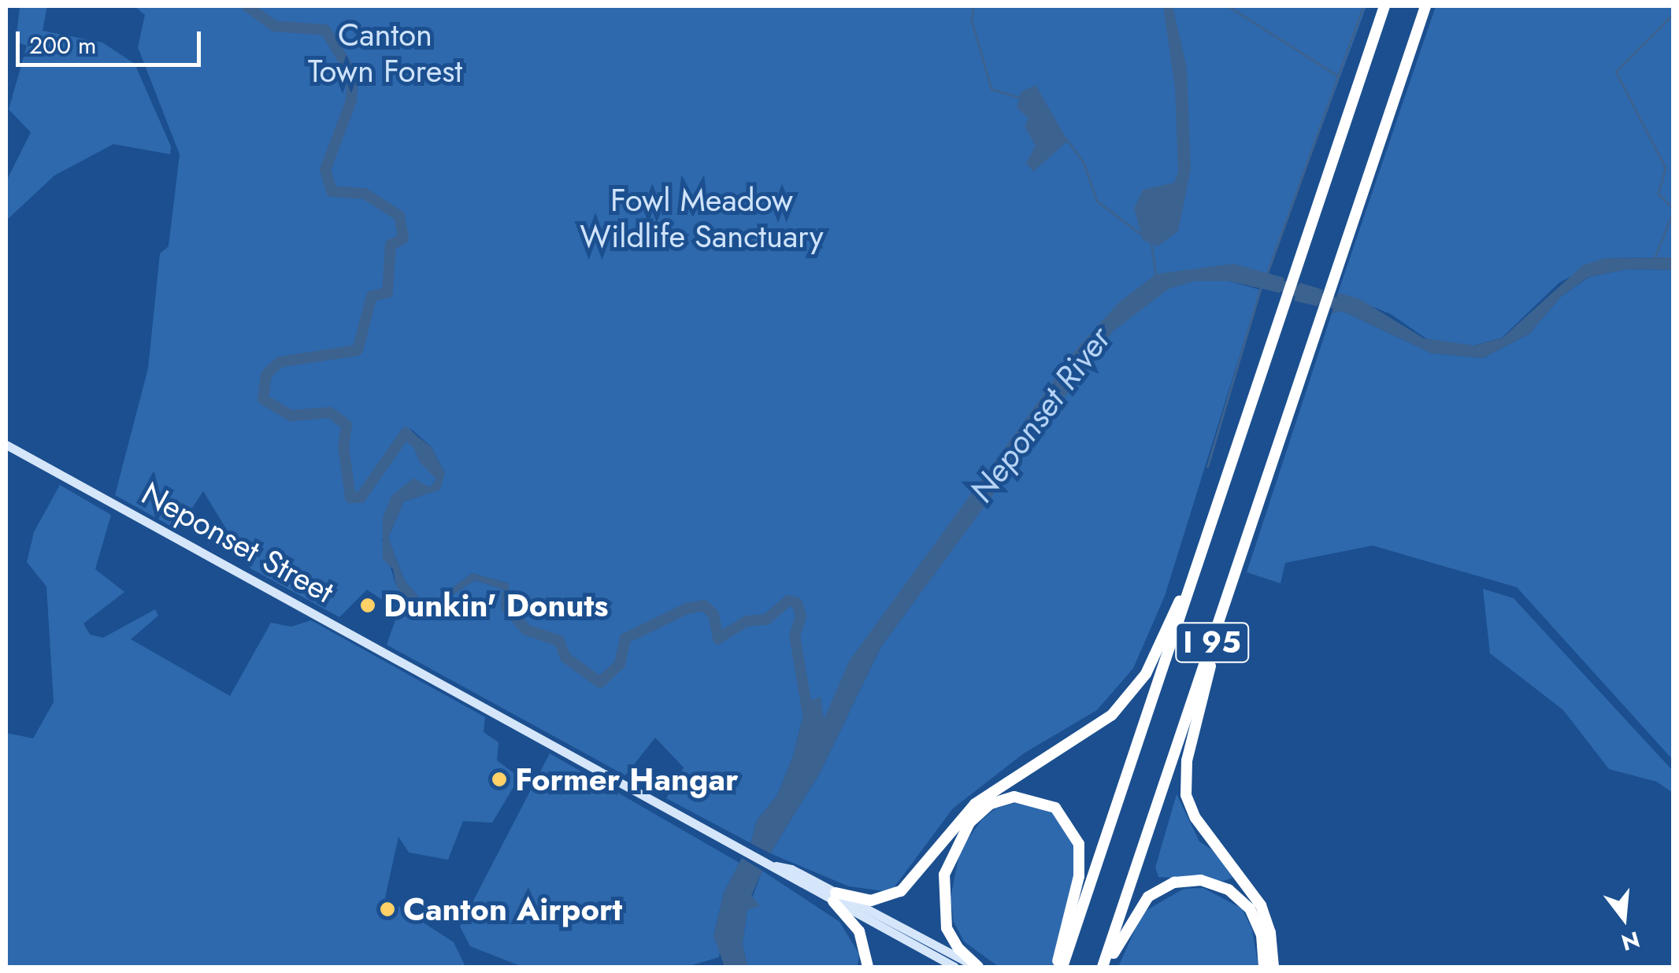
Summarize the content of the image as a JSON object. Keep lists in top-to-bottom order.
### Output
{
  "streets": {
    "highway": ["I 95"],
    "main road": ["Neponset Street"]
  },
  "water": ["Neponset River"],
  "parks": ["Canton Town Forest", "Fowl Meadow Wildlife Sanctuary"],
  "places": ["Dunkin' Donuts", "Former Hangar", "Canton Airport"],
  "scale_bar": "200 m",
  "north": "bottom"
}
